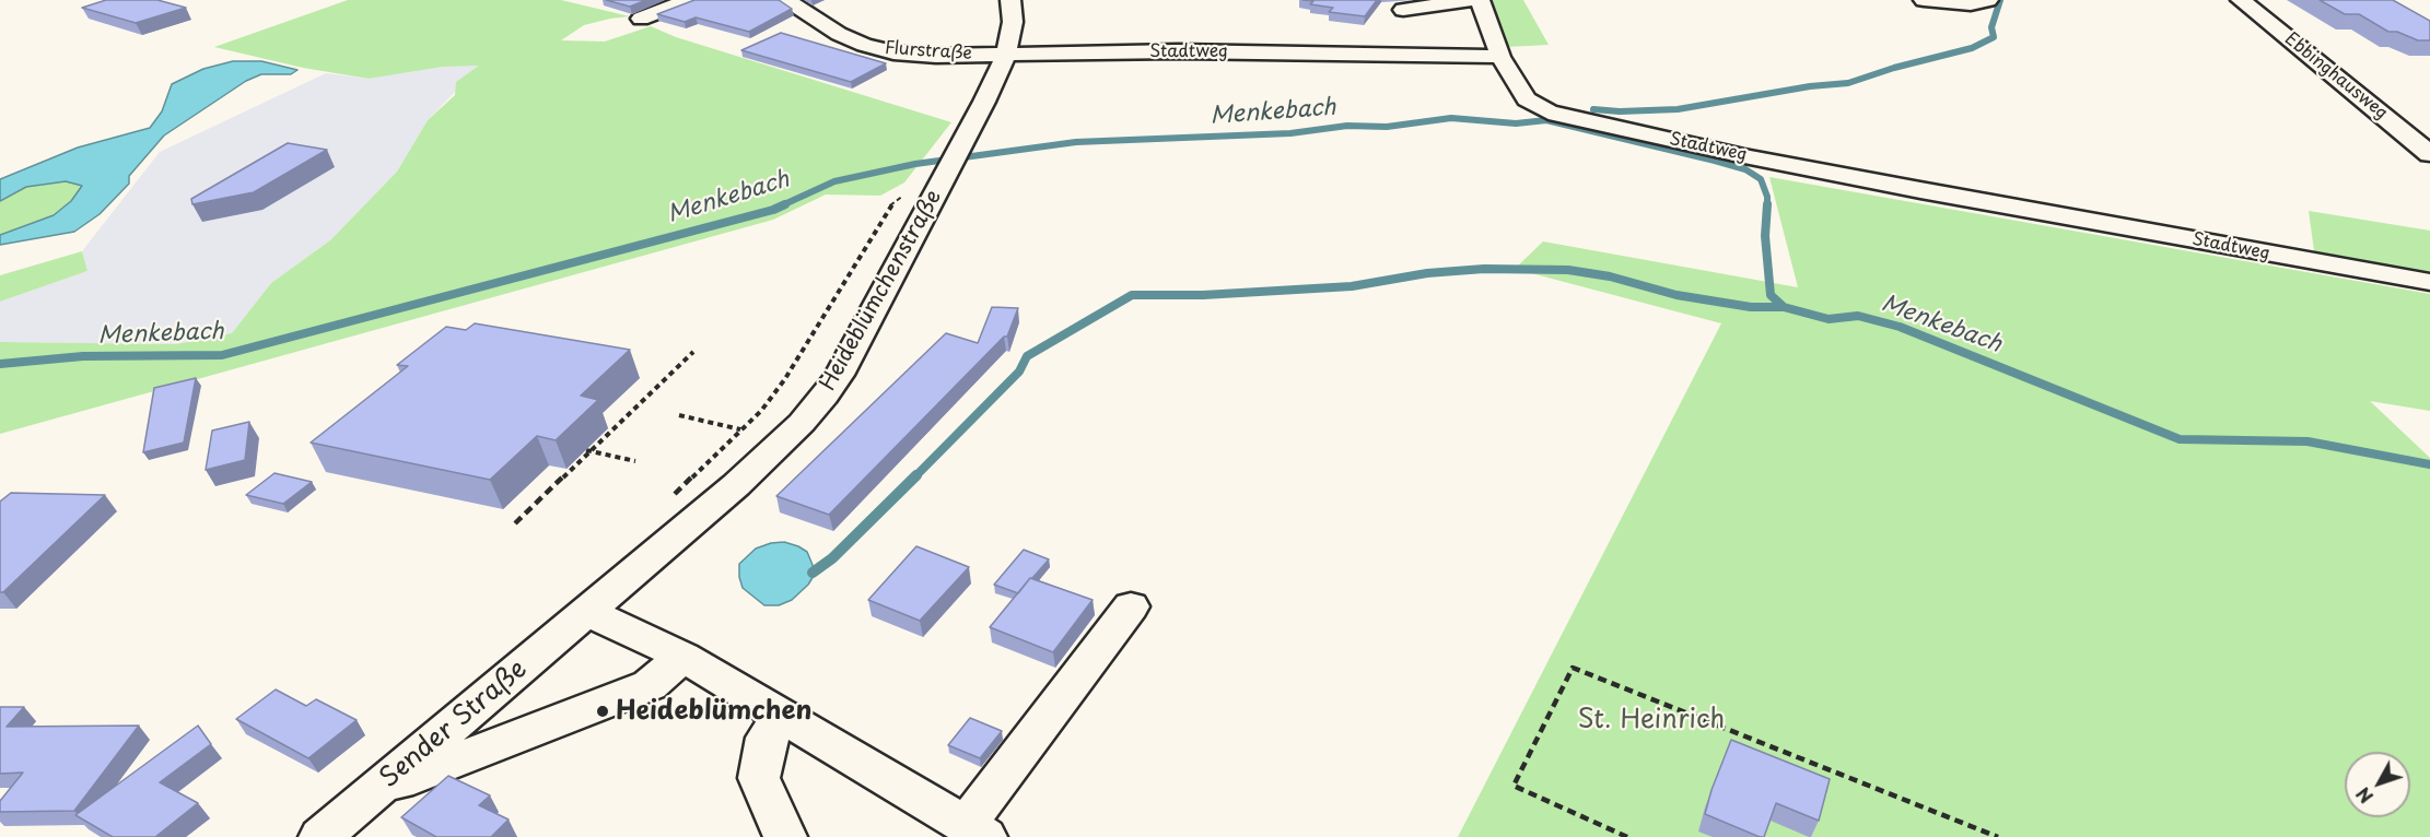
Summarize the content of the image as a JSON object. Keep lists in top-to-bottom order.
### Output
{
  "streets": {
    "street": [
      "Flurstraße",
      "Stadtweg",
      "Ebbinghausweg",
      "Heideblümchenstraße",
      "Sender Straße"
    ]
  },
  "crossings": [
    ["Flurstraße", "Stadtweg"],
    ["Flurstraße", "Heideblümchenstraße"],
    ["Stadtweg", "Heideblümchenstraße"],
    ["Heideblümchenstraße", "Sender Straße"]
  ],
  "water": ["Menkebach"],
  "parks": ["St. Heinrich"],
  "places": ["Heideblümchen"],
  "north": "bottom left"
}
